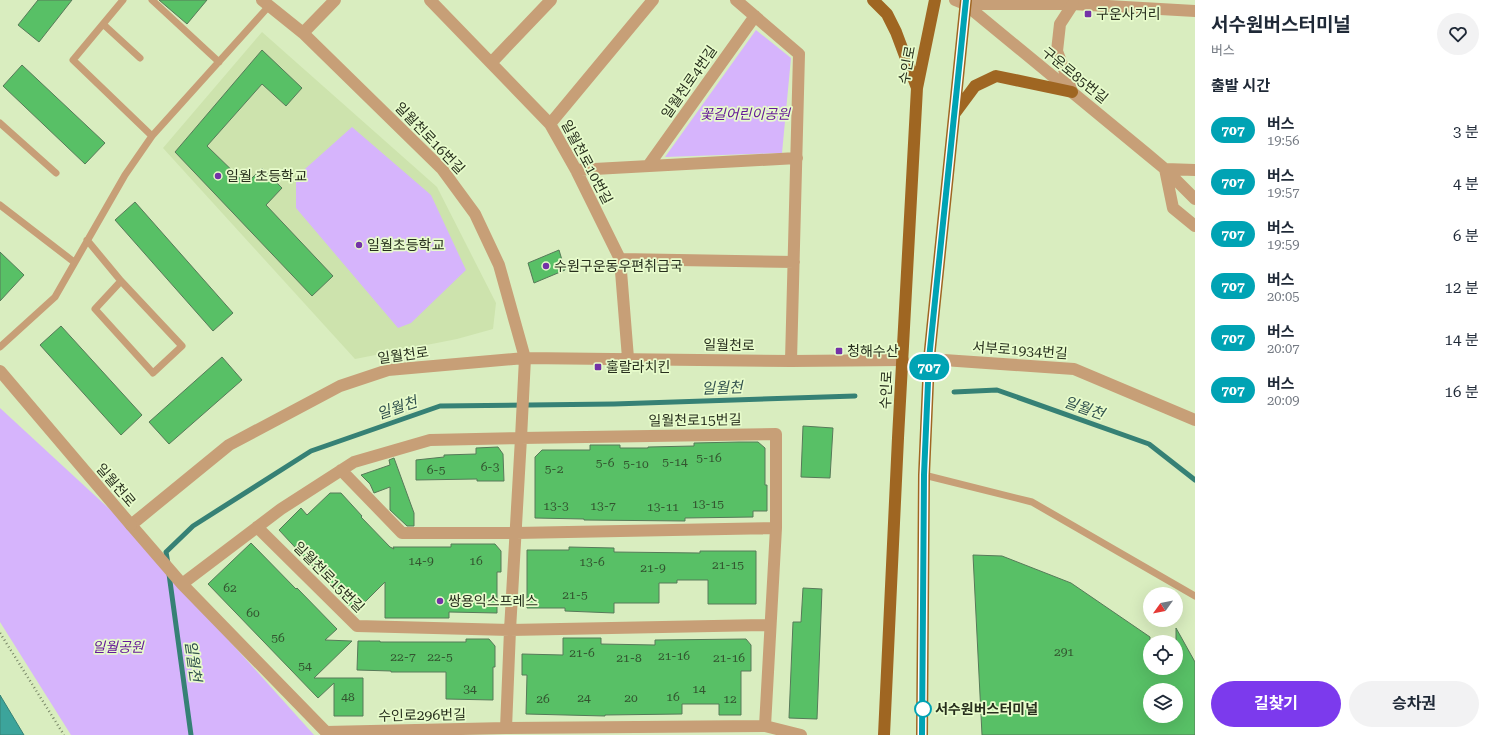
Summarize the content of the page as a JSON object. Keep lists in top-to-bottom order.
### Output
{
  "streets": {
    "main road": ["수인로"],
    "street": [
      "구운로85번길",
      "일월천로4번길",
      "일월천로16번길",
      "일월천로10번길",
      "일월천로",
      "서부로1934번길",
      "일월천로15번길",
      "수인로296번길"
    ]
  },
  "crossings": [
    ["수인로", "일월천로"],
    ["일월천로16번길", "일월천로"],
    ["일월천로10번길", "일월천로"],
    ["일월천로", "수인로296번길"],
    ["일월천로15번길", "수인로296번길"]
  ],
  "water": ["일월천"],
  "parks": ["꽃길어린이공원", "일월공원"],
  "places": {
    "transit": ["구운사거리", "청해수산", "훌랄라치킨"],
    "other": [
      "일월 초등학교",
      "일월초등학교",
      "수원구운동우편취급국",
      "쌍용익스프레스",
      "서수원버스터미널"
    ]
  },
  "lines": ["bus line 707"],
  "house_numbers": [
    "5-16",
    "5-14",
    "5-6",
    "5-10",
    "6-3",
    "5-2",
    "6-5",
    "13-15",
    "13-3",
    "13-7",
    "13-11",
    "14-9",
    "16",
    "13-6",
    "21-15",
    "21-9",
    "62",
    "21-5",
    "60",
    "56",
    "291",
    "21-6",
    "21-16",
    "22-7",
    "22-5",
    "21-8",
    "21-16",
    "54",
    "34",
    "14",
    "48",
    "16",
    "24",
    "20",
    "26",
    "12"
  ],
  "north": "bottom left",
  "page": {
    "on_map": "707",
    "heading": [
      ["서수원버스터미널", "버스"],
      "출발 시간"
    ],
    "list": [
      {
        "mark": "707",
        "name": "버스",
        "note": "19:56",
        "value": "3 분"
      },
      {
        "mark": "707",
        "name": "버스",
        "note": "19:57",
        "value": "4 분"
      },
      {
        "mark": "707",
        "name": "버스",
        "note": "19:59",
        "value": "6 분"
      },
      {
        "mark": "707",
        "name": "버스",
        "note": "20:05",
        "value": "12 분"
      },
      {
        "mark": "707",
        "name": "버스",
        "note": "20:07",
        "value": "14 분"
      },
      {
        "mark": "707",
        "name": "버스",
        "note": "20:09",
        "value": "16 분"
      }
    ],
    "buttons": ["길찾기", "승차권"]
  }
}
